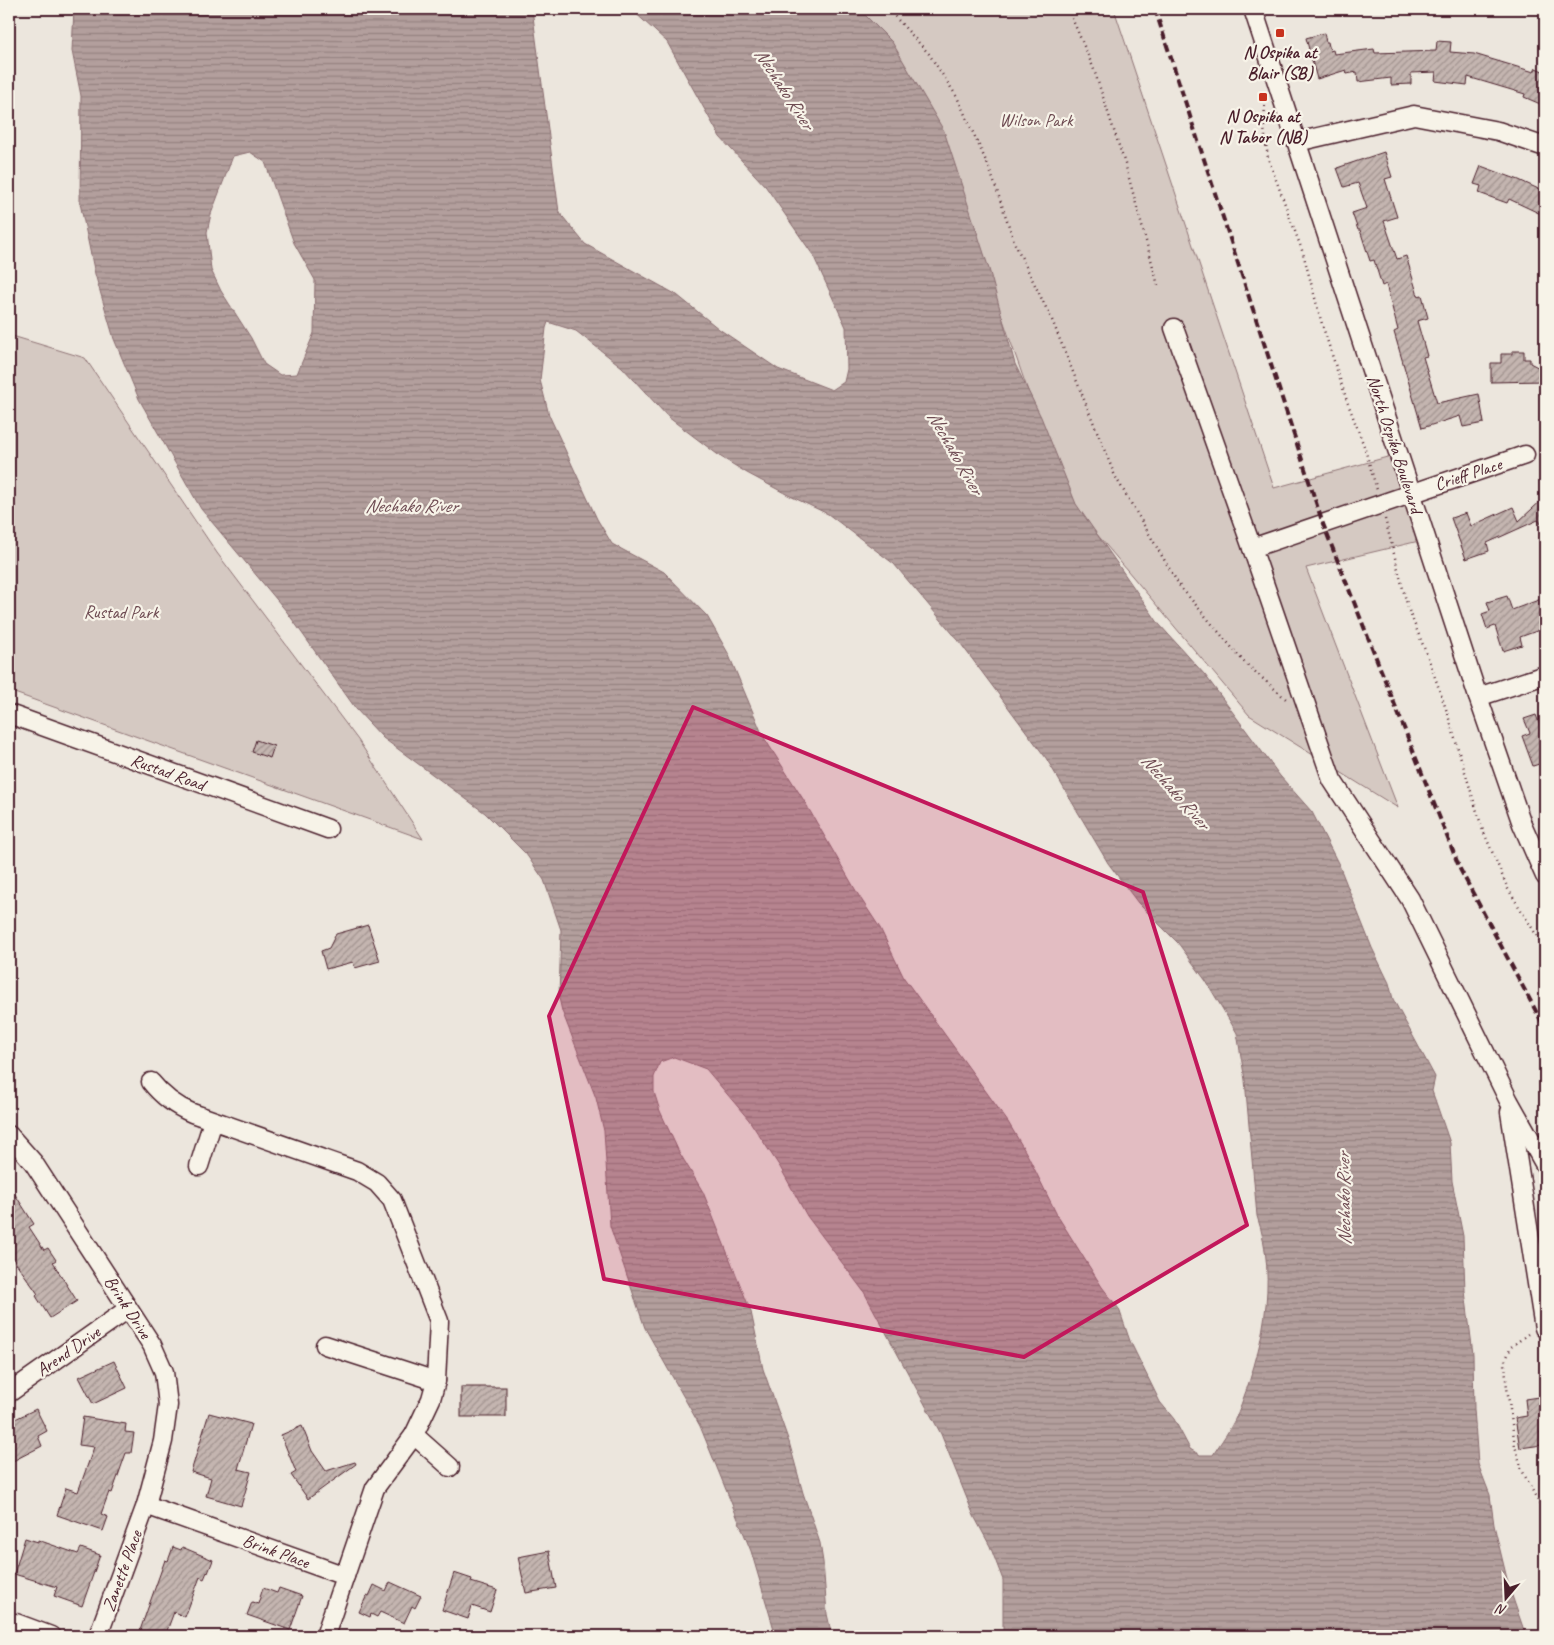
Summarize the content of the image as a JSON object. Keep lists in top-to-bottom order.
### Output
{
  "streets": {
    "street": [
      "North Ospika Boulevard",
      "Crieff Place",
      "Rustad Road",
      "Brink Drive",
      "Arend Drive",
      "Brink Place",
      "Zanette Place"
    ]
  },
  "crossings": [
    ["North Ospika Boulevard", "Crieff Place"],
    ["Brink Drive", "Arend Drive"],
    ["Brink Drive", "Brink Place"],
    ["Brink Drive", "Zanette Place"],
    ["Brink Place", "Zanette Place"]
  ],
  "water": ["Nechako River"],
  "parks": ["Wilson Park", "Rustad Park"],
  "places": {
    "transit": ["N Ospika at Blair (SB)", "N Ospika at N Tabor (NB)"]
  },
  "north": "bottom"
}
